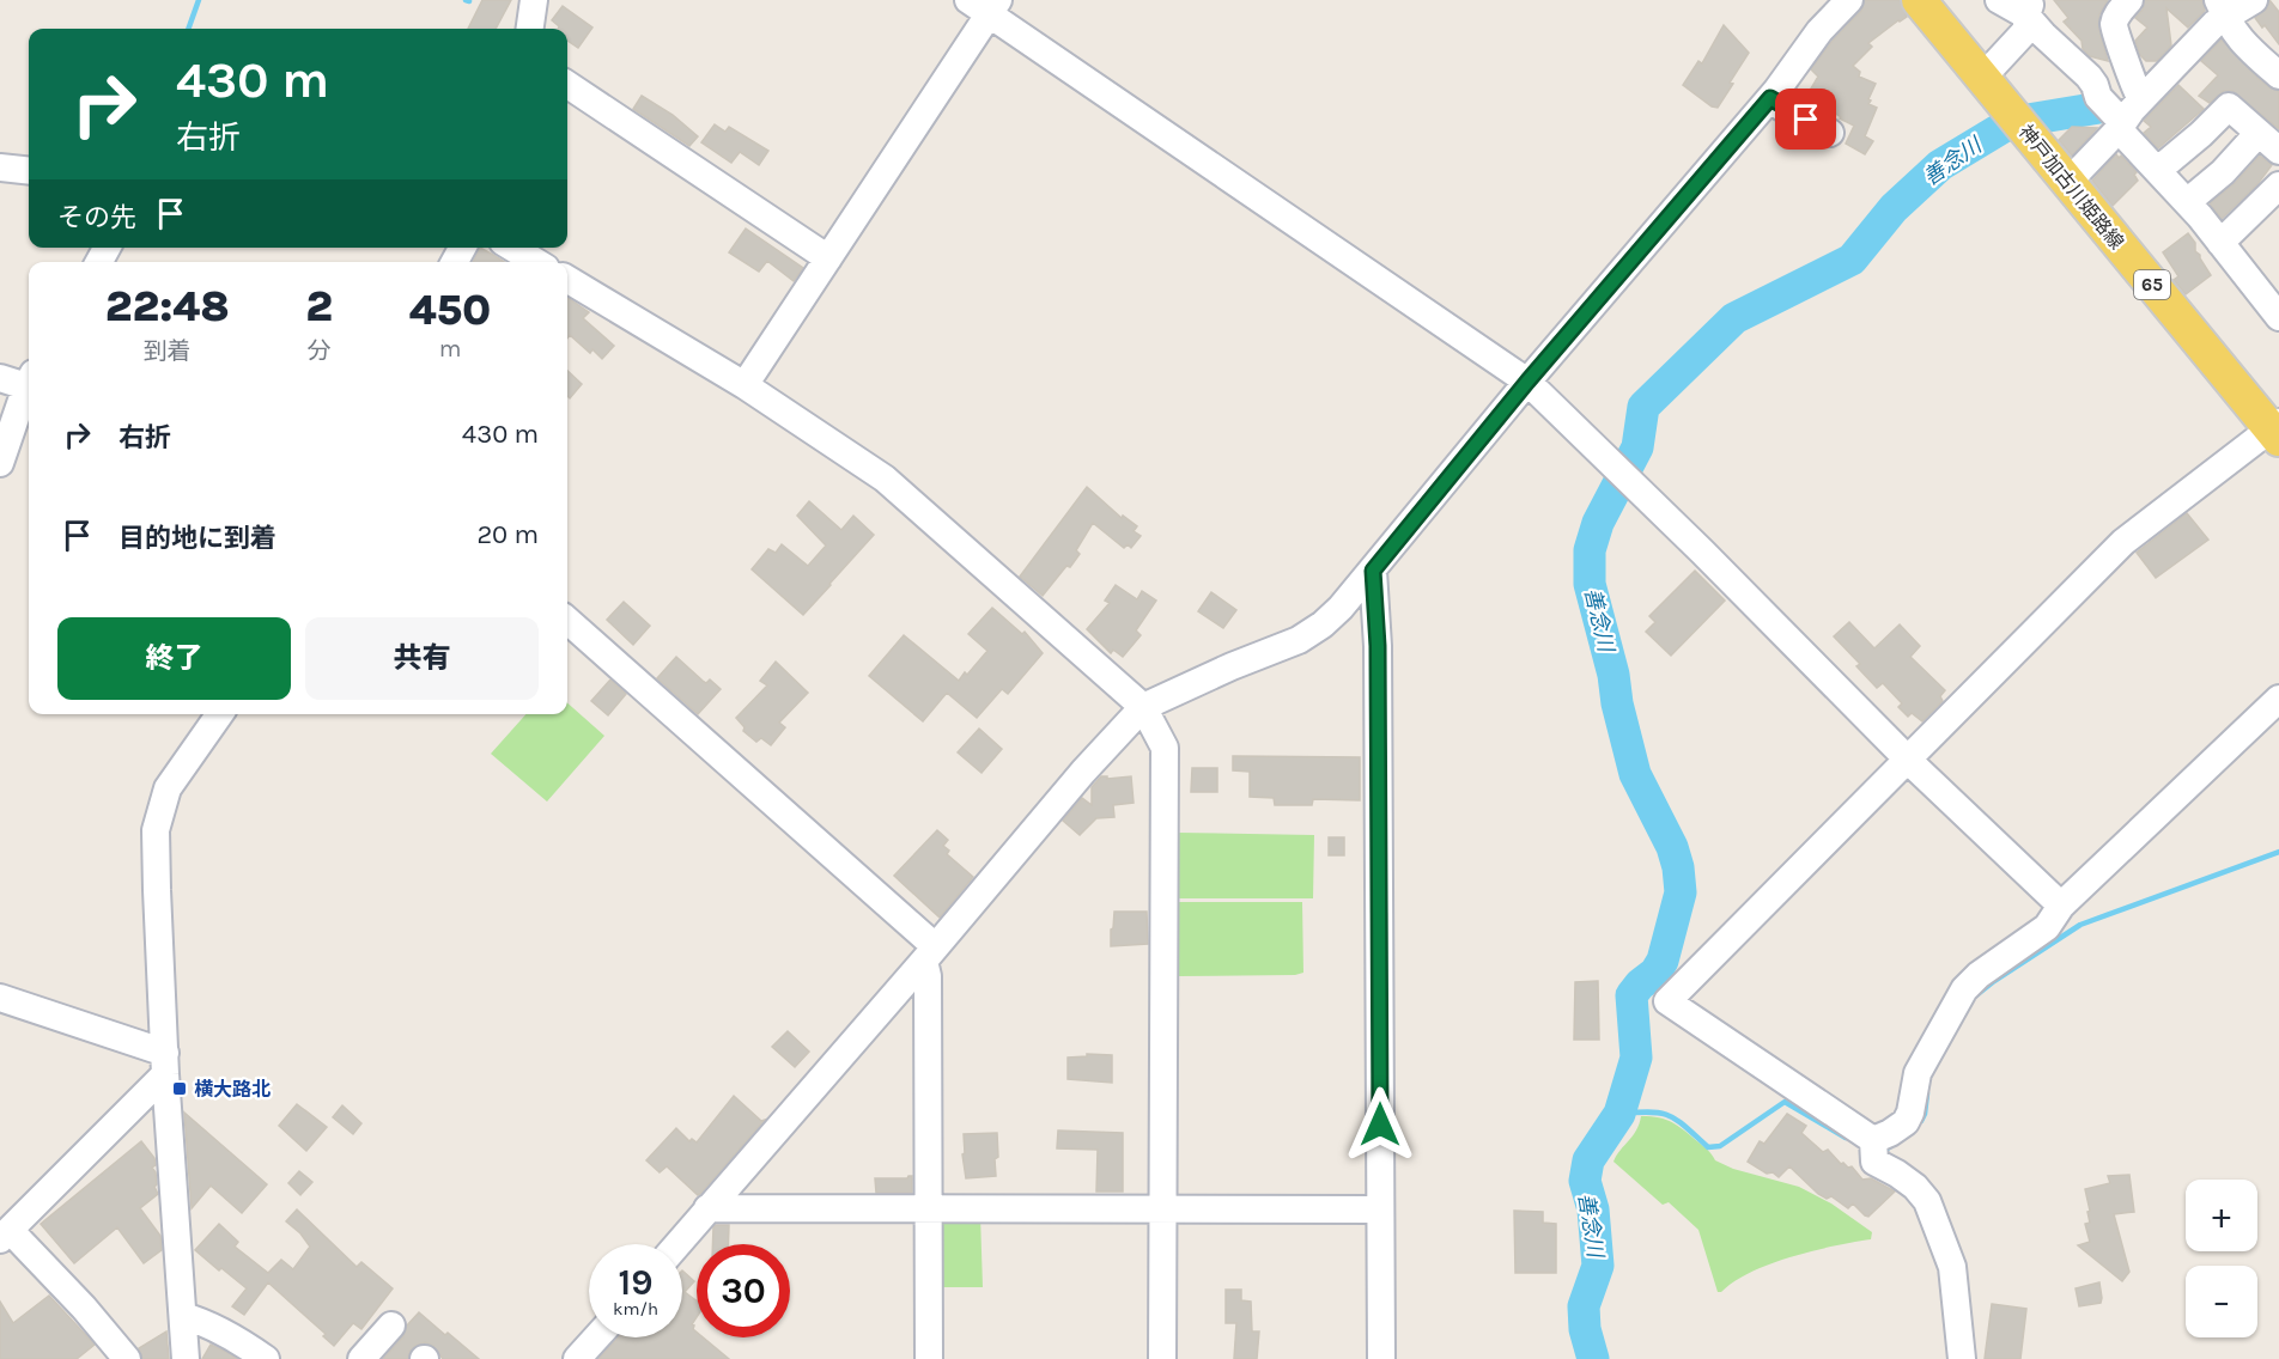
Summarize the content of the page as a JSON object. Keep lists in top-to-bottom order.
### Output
{
  "streets": {
    "main road": ["神戸加古川姫路線", "65"]
  },
  "water": ["善念川"],
  "places": {
    "transit": ["横大路北"]
  },
  "page": {
    "turn": ["430 m", "右折"],
    "then": "その先",
    "eta": [
      "22:48",
      "到着",
      "2",
      "分",
      "450",
      "m"
    ],
    "list": [
      {
        "name": "右折",
        "value": "430 m"
      },
      {
        "name": "目的地に到着",
        "value": "20 m"
      }
    ],
    "buttons": ["終了", "共有"],
    "map_buttons": ["+", "−"],
    "speed": "19 km/h",
    "limit": "30"
  }
}
